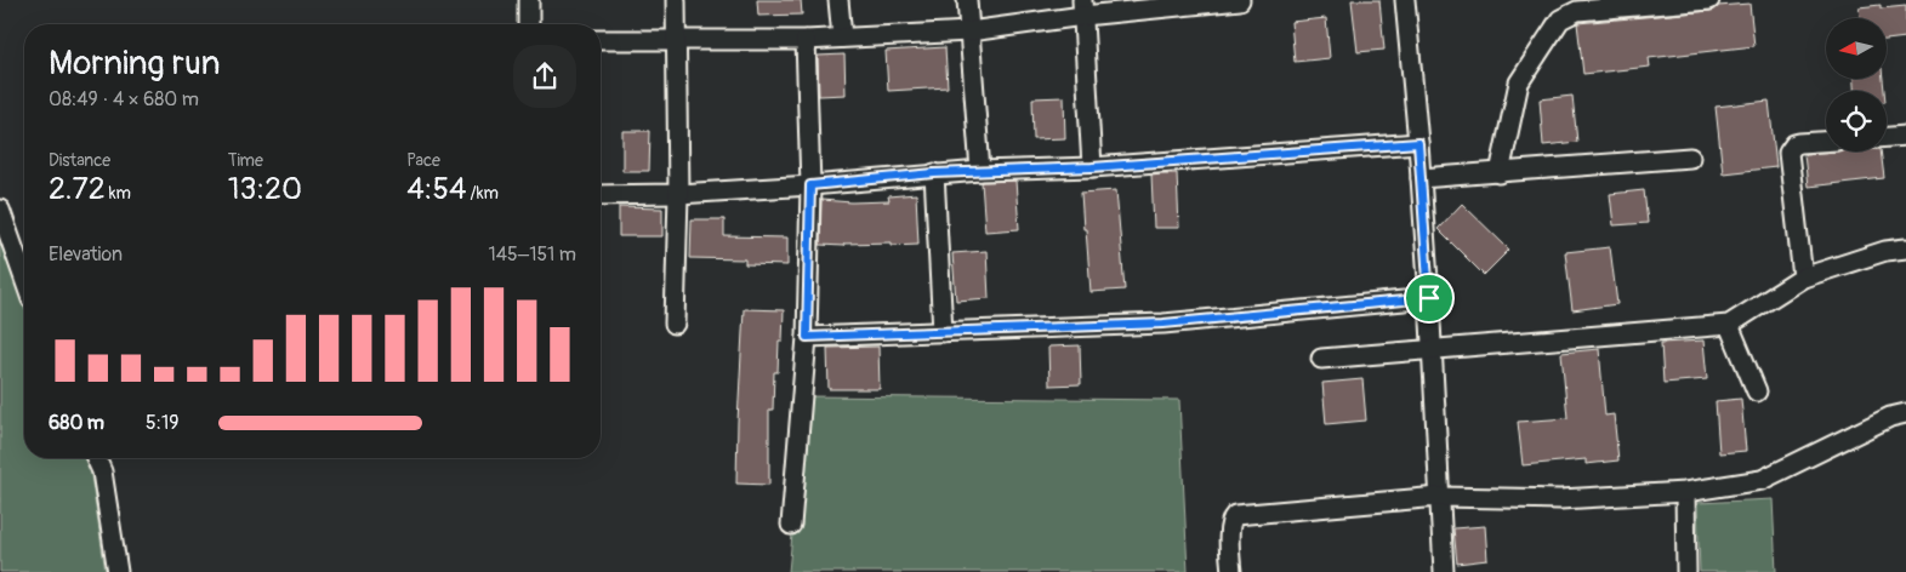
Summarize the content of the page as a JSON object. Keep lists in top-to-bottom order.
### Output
{
  "north": "left",
  "page": {
    "heading": ["Morning run", "08:49 · 4 × 680 m"],
    "stats": [
      ["Distance", "2.72 km"],
      ["Time", "13:20"],
      ["Pace", "4:54 /km"]
    ],
    "chart": ["Elevation", "145–151 m"],
    "list": [
      {
        "name": "680 m",
        "note": "5:19"
      }
    ]
  }
}
